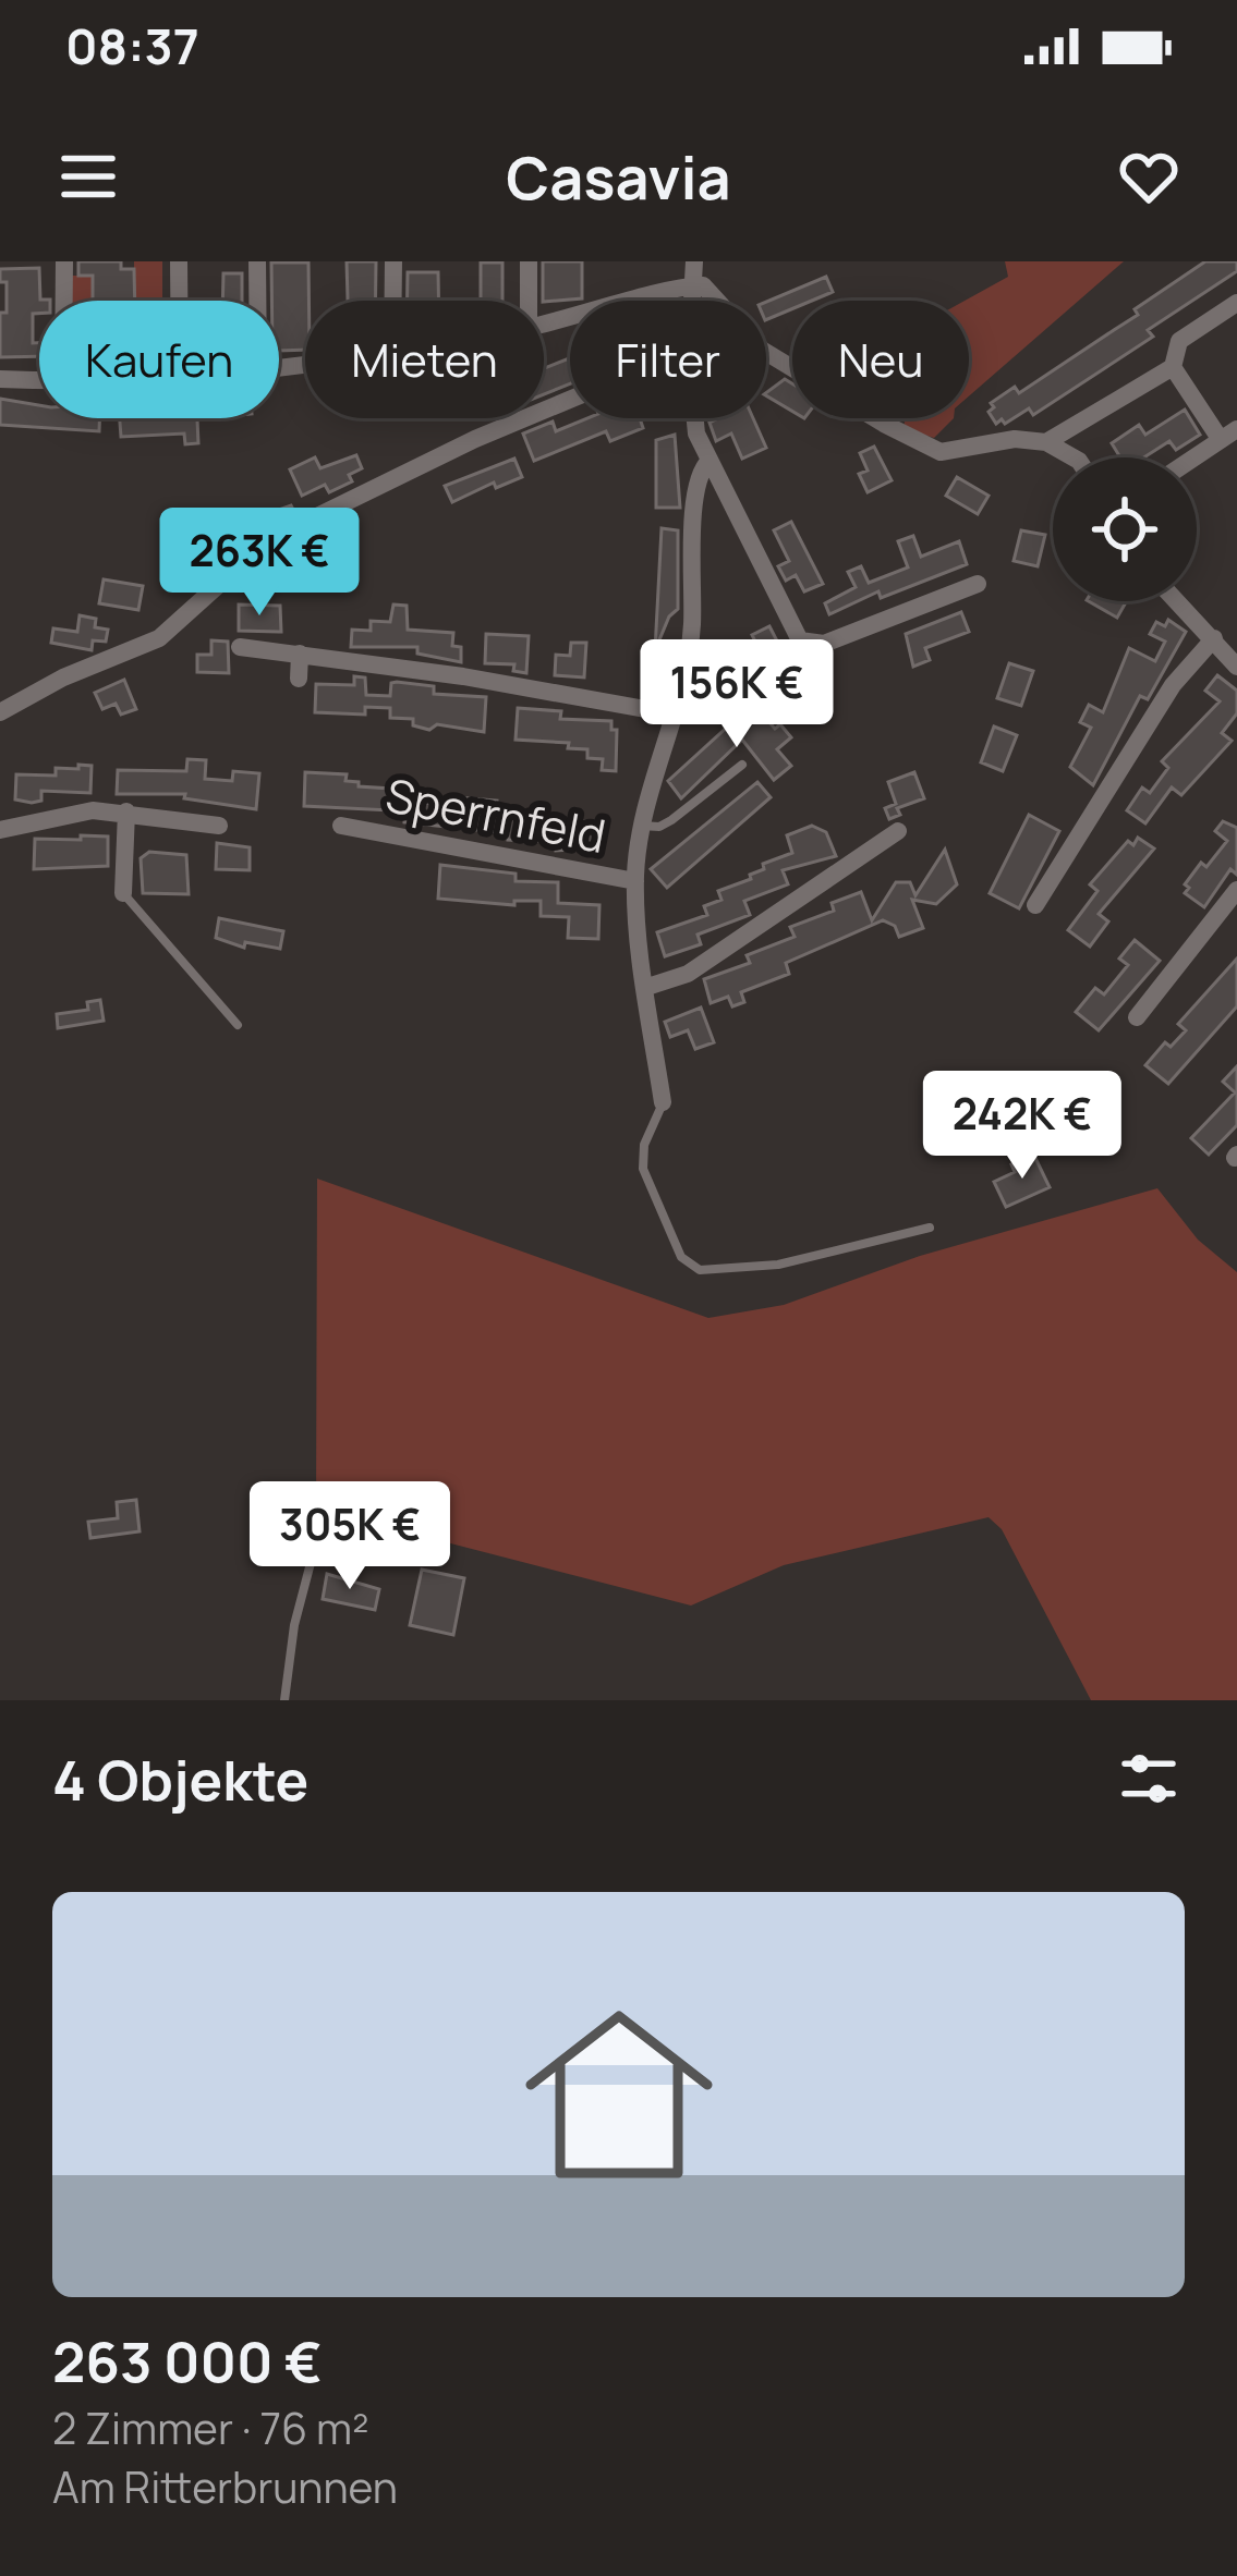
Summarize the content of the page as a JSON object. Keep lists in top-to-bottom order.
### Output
{
  "streets": {
    "street": ["Sperrnfeld"]
  },
  "page": {
    "status": "08:37",
    "header": "Casavia",
    "chip": [
      "Kaufen",
      "Mieten",
      "Filter",
      "Neu"
    ],
    "price": [
      "263K €",
      "156K €",
      "242K €",
      "305K €"
    ],
    "heading": "4 Objekte",
    "list": [
      {
        "name": "263 000 €",
        "note": "2 Zimmer · 76 m² · Am Ritterbrunnen"
      }
    ]
  }
}
